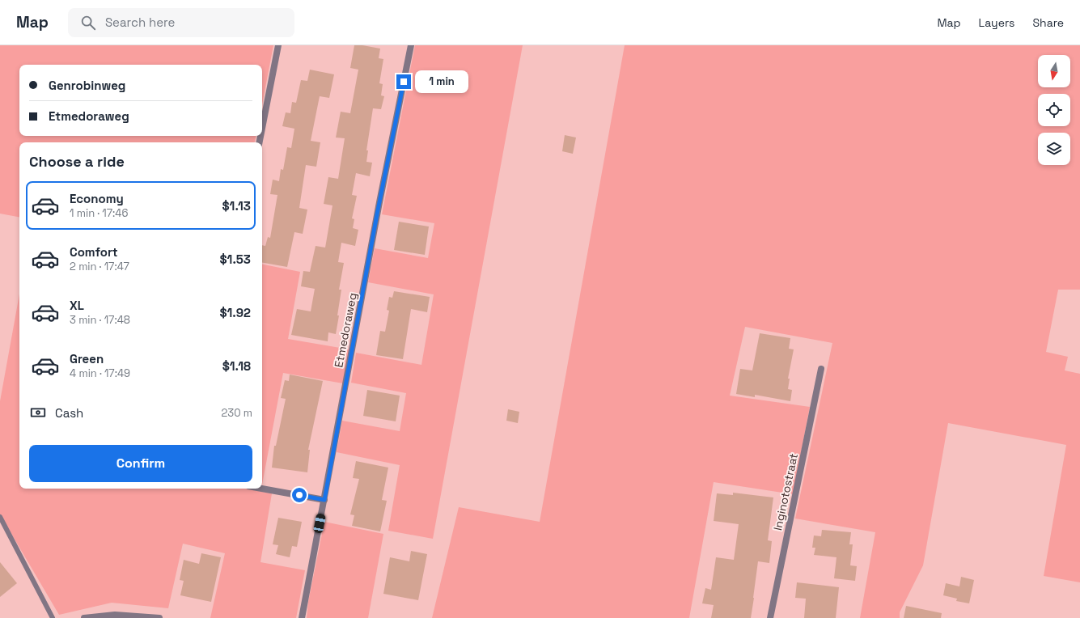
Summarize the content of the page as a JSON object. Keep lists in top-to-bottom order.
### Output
{
  "streets": {
    "street": ["Etmedoraweg", "Inginotostraat"]
  },
  "north": "bottom",
  "page": {
    "header": "Map",
    "search": "Search here",
    "nav": ["Map", "Layers", "Share"],
    "banner": ["Genrobinweg", "Etmedoraweg"],
    "bubble": "1 min",
    "heading": "Choose a ride",
    "list": [
      {
        "name": "Economy",
        "note": "1 min · 17:46",
        "value": "$1.13"
      },
      {
        "name": "Comfort",
        "note": "2 min · 17:47",
        "value": "$1.53"
      },
      {
        "name": "XL",
        "note": "3 min · 17:48",
        "value": "$1.92"
      },
      {
        "name": "Green",
        "note": "4 min · 17:49",
        "value": "$1.18"
      }
    ],
    "pay": ["Cash", "230 m"],
    "buttons": "Confirm"
  }
}
